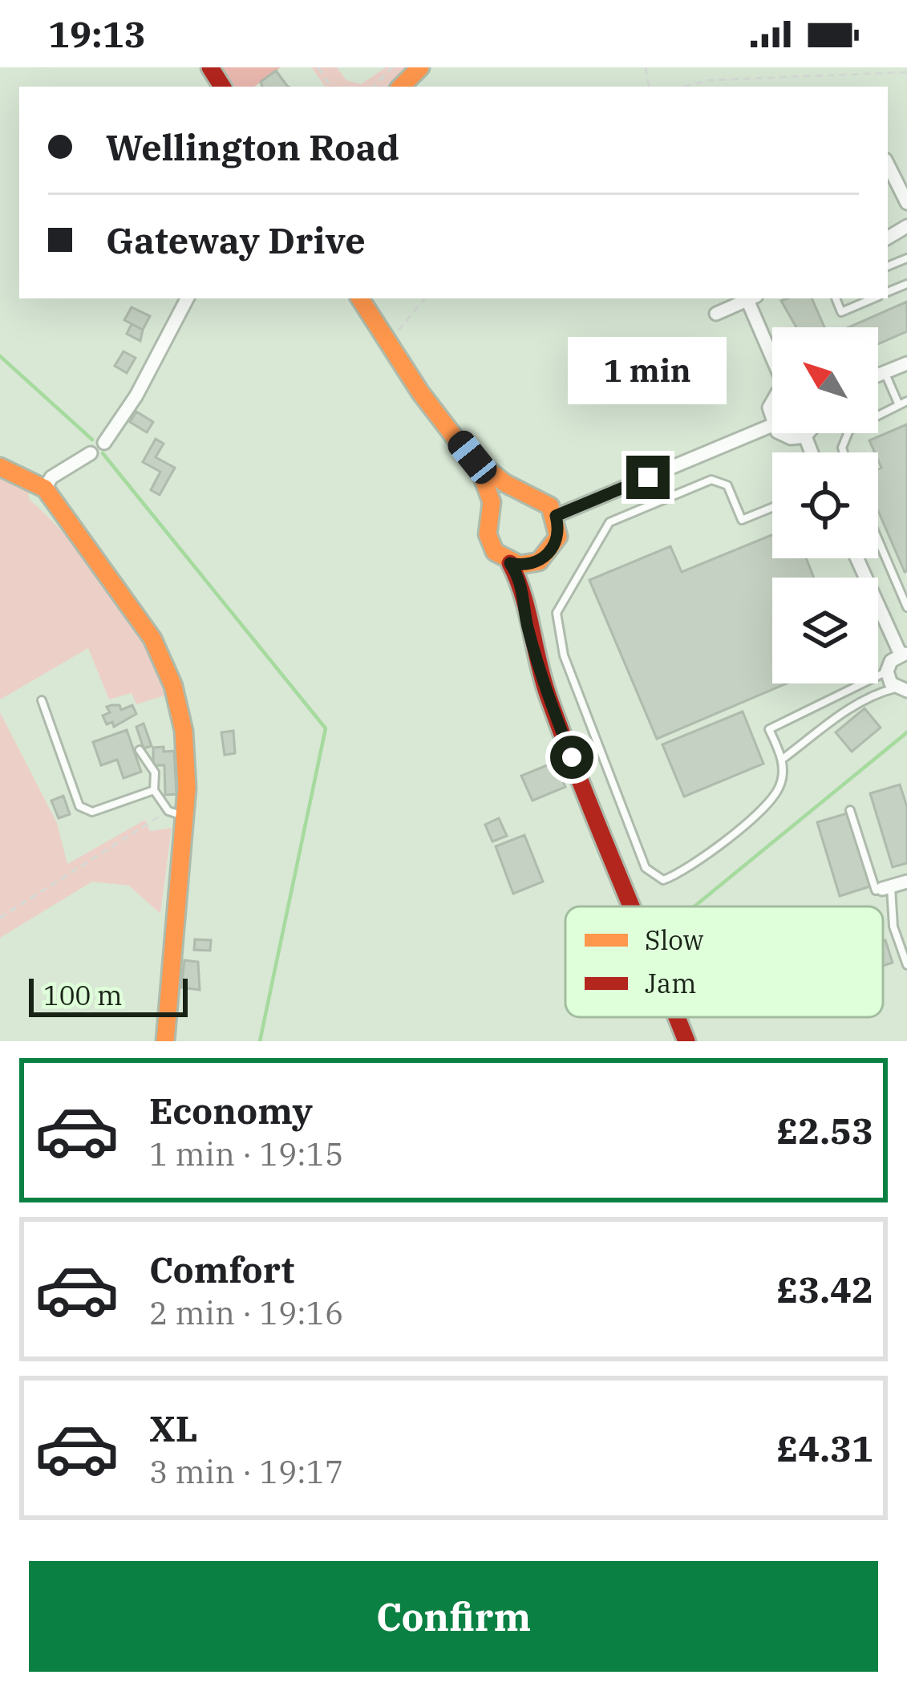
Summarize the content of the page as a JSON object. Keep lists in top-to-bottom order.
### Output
{
  "legend": ["Slow", "Jam"],
  "scale_bar": "100 m",
  "north": "top left",
  "page": {
    "status": "19:13",
    "banner": ["Wellington Road", "Gateway Drive"],
    "bubble": "1 min",
    "scale": "100 m",
    "list": [
      {
        "name": "Economy",
        "note": "1 min · 19:15",
        "value": "£2.53"
      },
      {
        "name": "Comfort",
        "note": "2 min · 19:16",
        "value": "£3.42"
      },
      {
        "name": "XL",
        "note": "3 min · 19:17",
        "value": "£4.31"
      }
    ],
    "buttons": "Confirm"
  }
}
